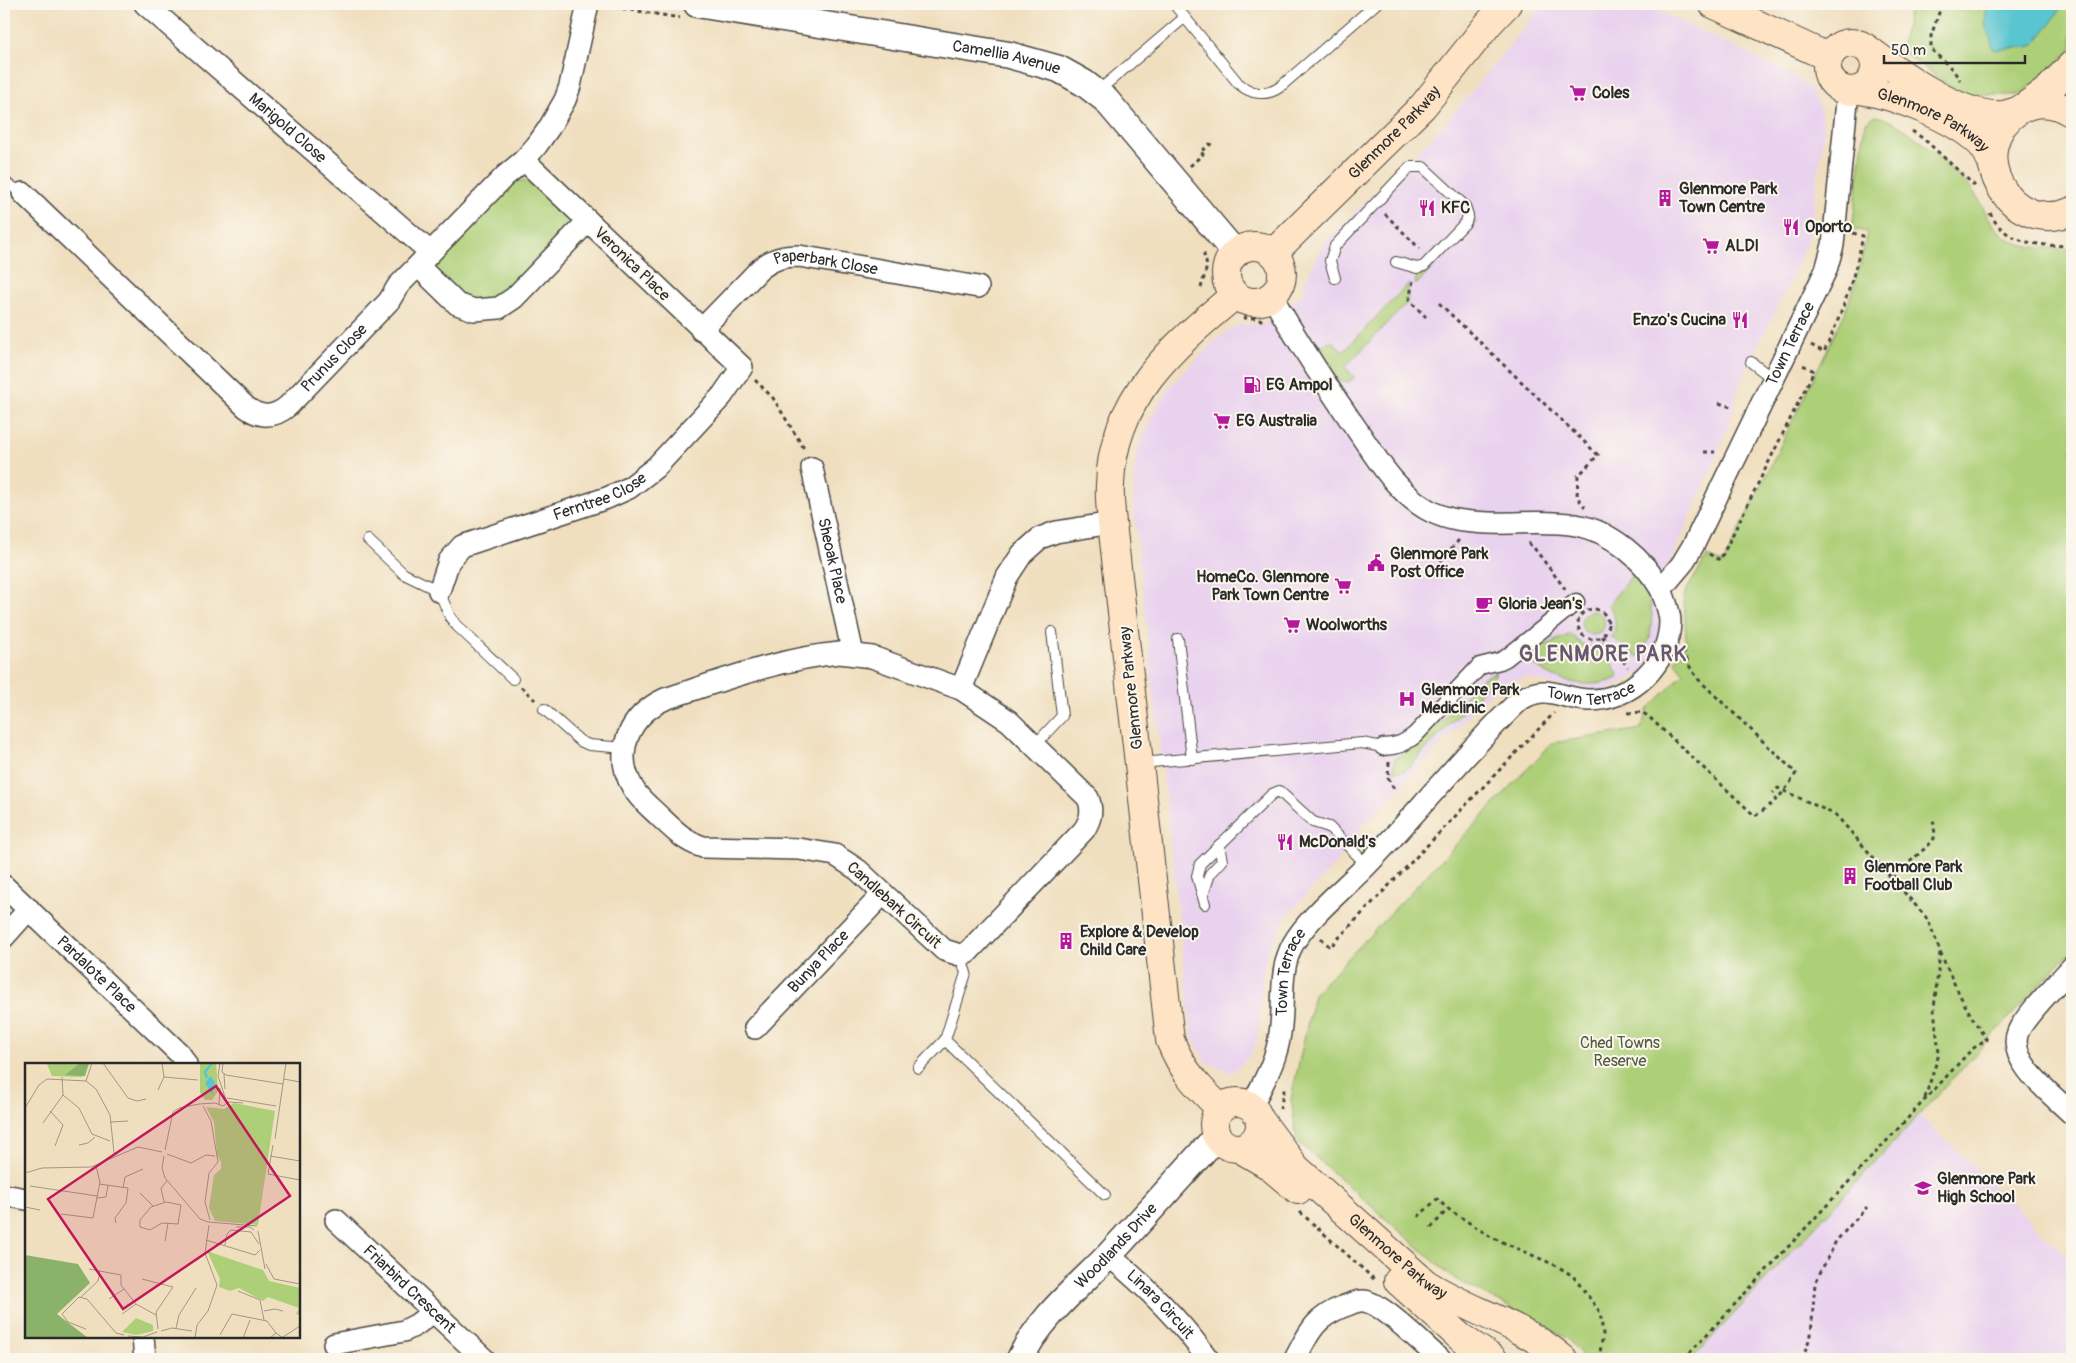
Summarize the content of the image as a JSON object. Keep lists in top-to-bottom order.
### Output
{
  "streets": {
    "main road": ["Glenmore Parkway"],
    "street": [
      "Camellia Avenue",
      "Marigold Close",
      "Veronica Place",
      "Paperbark Close",
      "Town Terrace",
      "Prunus Close",
      "Ferntree Close",
      "Sheoak Place",
      "Candlebark Circuit",
      "Bunya Place",
      "Pardalote Place",
      "Woodlands Drive",
      "Friarbird Crescent",
      "Linara Circuit"
    ]
  },
  "crossings": [
    ["Camellia Avenue", "Glenmore Parkway"],
    ["Glenmore Parkway", "Town Terrace"],
    ["Glenmore Parkway", "Woodlands Drive"],
    ["Marigold Close", "Veronica Place"],
    ["Marigold Close", "Prunus Close"],
    ["Veronica Place", "Paperbark Close"],
    ["Veronica Place", "Prunus Close"],
    ["Veronica Place", "Ferntree Close"],
    ["Town Terrace", "Woodlands Drive"],
    ["Sheoak Place", "Candlebark Circuit"],
    ["Candlebark Circuit", "Bunya Place"],
    ["Woodlands Drive", "Linara Circuit"]
  ],
  "districts": ["GLENMORE PARK"],
  "parks": ["Ched Towns Reserve"],
  "places": {
    "supermarket": [
      "Coles",
      "ALDI",
      "EG Australia",
      "HomeCo. Glenmore Park Town Centre",
      "Woolworths"
    ],
    "building": ["Glenmore Park Town Centre", "Glenmore Park Football Club", "Explore & Develop Child Care"],
    "restaurant": [
      "KFC",
      "Oporto",
      "Enzo's Cucina",
      "McDonald's"
    ],
    "fuel station": ["EG Ampol"],
    "public building": ["Glenmore Park Post Office"],
    "cafe": ["Gloria Jean's"],
    "hospital": ["Glenmore Park Mediclinic"],
    "school or university": ["Glenmore Park High School"]
  },
  "scale_bar": "50 m"
}
